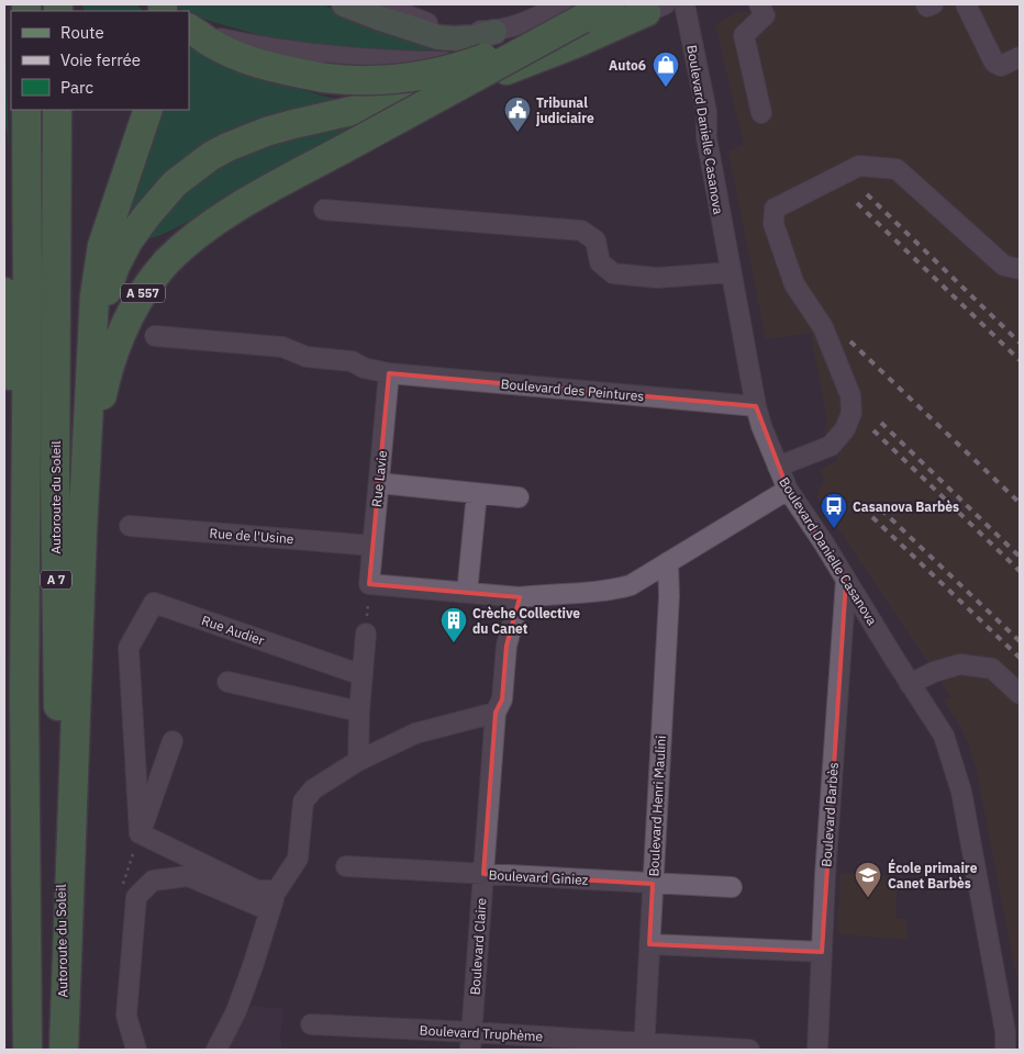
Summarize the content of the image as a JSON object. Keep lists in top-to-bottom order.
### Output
{
  "streets": {
    "highway": ["A 557", "Autoroute du Soleil", "A 7"],
    "street": [
      "Boulevard Danielle Casanova",
      "Boulevard des Peintures",
      "Rue Lavie",
      "Rue de l'Usine",
      "Rue Audier",
      "Boulevard Henri Maulini",
      "Boulevard Barbès",
      "Boulevard Giniez",
      "Boulevard Claire",
      "Boulevard Truphème"
    ]
  },
  "crossings": [
    ["Boulevard Danielle Casanova", "Boulevard des Peintures"],
    ["Boulevard Danielle Casanova", "Boulevard Barbès"],
    ["A 557", "A 7"],
    ["Boulevard des Peintures", "Rue Lavie"],
    ["Rue Lavie", "Rue de l'Usine"],
    ["Autoroute du Soleil", "A 7"],
    ["Boulevard Henri Maulini", "Boulevard Giniez"],
    ["Boulevard Henri Maulini", "Boulevard Truphème"],
    ["Boulevard Giniez", "Boulevard Claire"],
    ["Boulevard Claire", "Boulevard Truphème"]
  ],
  "places": {
    "shop": ["Auto6"],
    "public building": ["Tribunal judiciaire"],
    "bus stop": ["Casanova Barbès"],
    "building": ["Crèche Collective du Canet"],
    "school or university": ["École primaire Canet Barbès"]
  },
  "legend": ["Route", "Voie ferrée", "Parc"]
}
